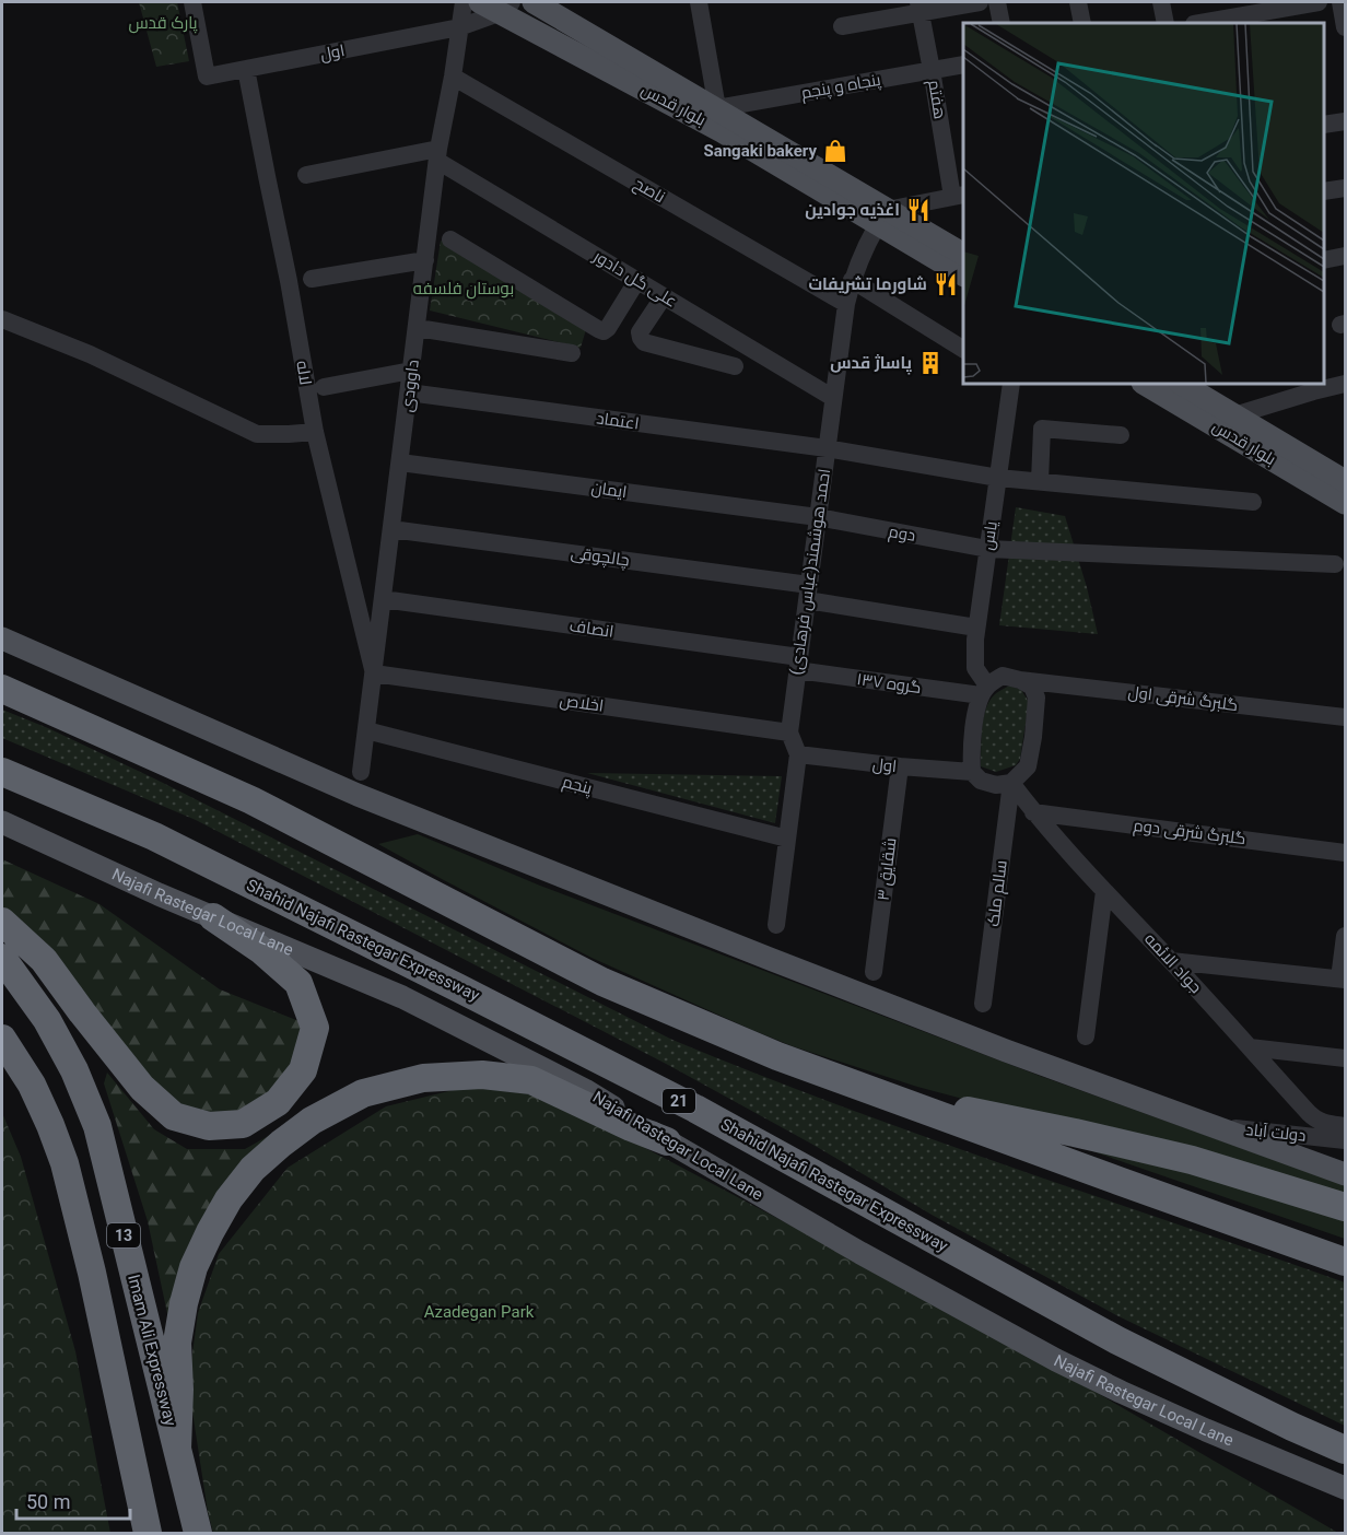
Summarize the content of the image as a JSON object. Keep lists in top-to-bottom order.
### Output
{
  "streets": {
    "highway": [
      "Shahid Najafi Rastegar Expressway",
      "21",
      "13",
      "Imam Ali Expressway"
    ],
    "main road": ["بلوار قدس", "Najafi Rastegar Local Lane"],
    "street": [
      "اول",
      "پنجاه و پنجم",
      "هفتم",
      "ناصح",
      "علی گل دادور",
      "لاله",
      "داوودی",
      "اعتماد",
      "ایمان",
      "دوم",
      "یاس",
      "چالچوقی",
      "احمد هوشمند(عباس فرهادی)",
      "انصاف",
      "گروه ۱۳۷",
      "گلبرگ شرقی اول",
      "اخلاص",
      "پنجم",
      "گلبرگ شرقی دوم",
      "شقایق ۳",
      "سالم ملک",
      "جواد الائمه",
      "دولت آباد"
    ]
  },
  "crossings": [
    ["اول", "بلوار قدس"],
    ["اول", "لاله"],
    ["اول", "داوودی"],
    ["اول", "احمد هوشمند(عباس فرهادی)"],
    ["اول", "شقایق ۳"],
    ["اول", "سالم ملک"],
    ["اول", "جواد الائمه"],
    ["پنجاه و پنجم", "هفتم"],
    ["پنجاه و پنجم", "بلوار قدس"],
    ["بلوار قدس", "احمد هوشمند(عباس فرهادی)"],
    ["ناصح", "داوودی"],
    ["ناصح", "احمد هوشمند(عباس فرهادی)"],
    ["علی گل دادور", "داوودی"],
    ["علی گل دادور", "احمد هوشمند(عباس فرهادی)"],
    ["لاله", "داوودی"],
    ["لاله", "اخلاص"],
    ["داوودی", "اعتماد"],
    ["داوودی", "ایمان"],
    ["داوودی", "چالچوقی"],
    ["داوودی", "انصاف"],
    ["داوودی", "اخلاص"],
    ["داوودی", "پنجم"],
    ["اعتماد", "احمد هوشمند(عباس فرهادی)"],
    ["ایمان", "دوم"],
    ["ایمان", "احمد هوشمند(عباس فرهادی)"],
    ["دوم", "یاس"],
    ["دوم", "احمد هوشمند(عباس فرهادی)"],
    ["یاس", "چالچوقی"],
    ["یاس", "گروه ۱۳۷"],
    ["چالچوقی", "احمد هوشمند(عباس فرهادی)"],
    ["احمد هوشمند(عباس فرهادی)", "انصاف"],
    ["احمد هوشمند(عباس فرهادی)", "گروه ۱۳۷"],
    ["احمد هوشمند(عباس فرهادی)", "اخلاص"],
    ["احمد هوشمند(عباس فرهادی)", "پنجم"],
    ["انصاف", "گروه ۱۳۷"],
    ["گروه ۱۳۷", "گلبرگ شرقی اول"],
    ["گلبرگ شرقی دوم", "جواد الائمه"],
    ["سالم ملک", "جواد الائمه"]
  ],
  "parks": ["پارک قدس", "بوستان فلسفه", "Azadegan Park"],
  "places": {
    "shop": ["Sangaki bakery"],
    "restaurant": ["اغذیه جوادین", "شاورما تشریفات"],
    "building": ["پاساژ قدس"]
  },
  "scale_bar": "50 m"
}
